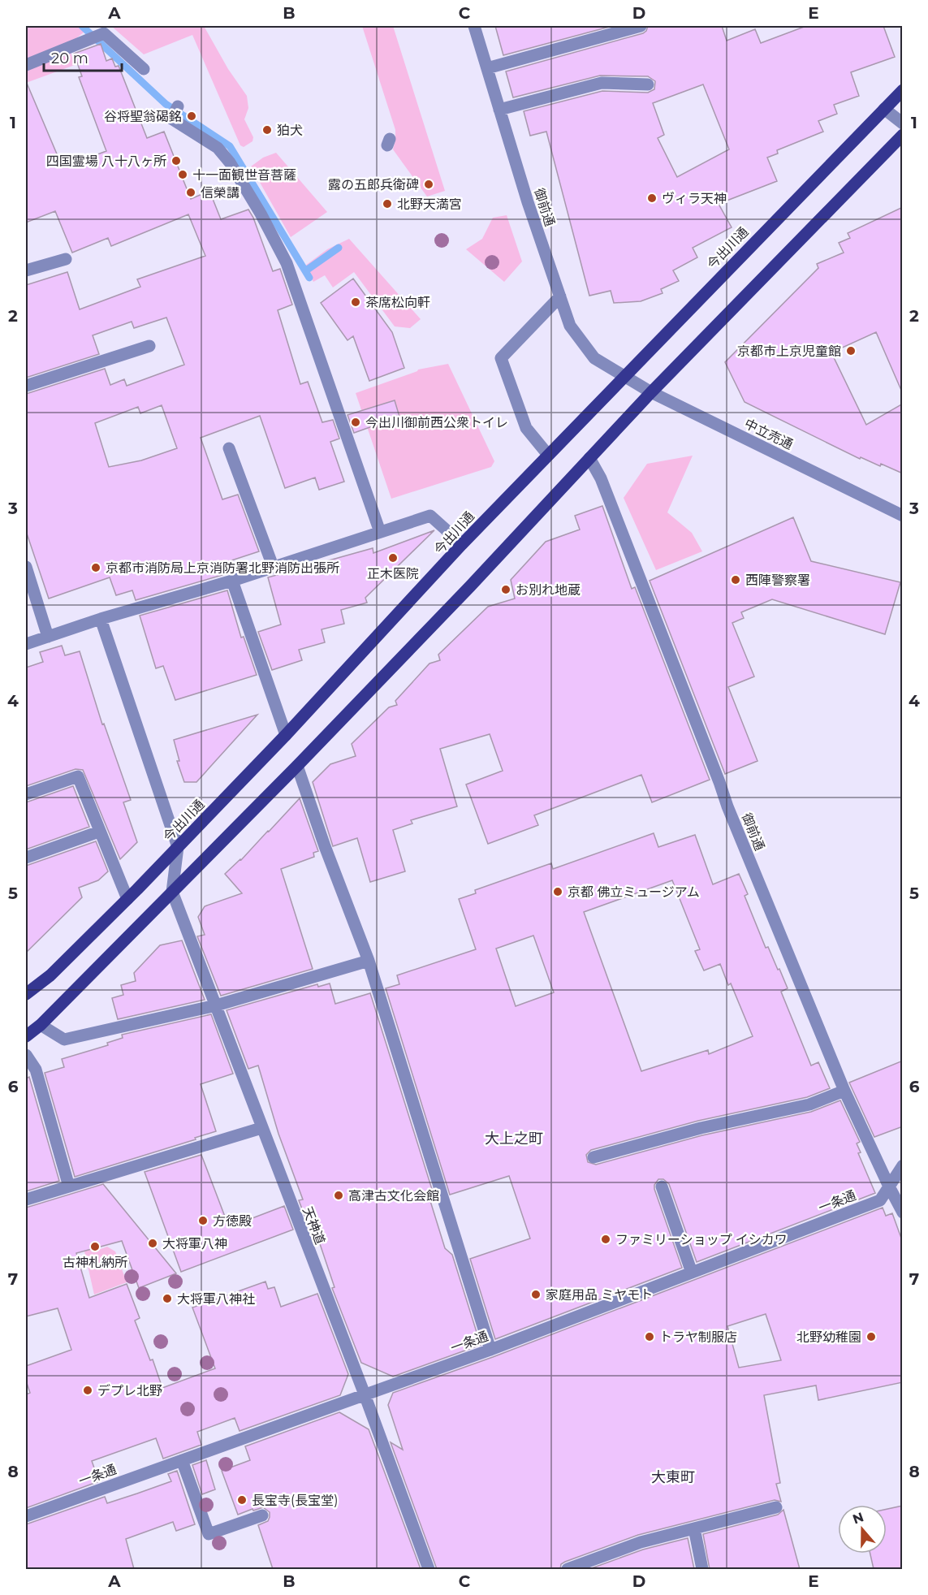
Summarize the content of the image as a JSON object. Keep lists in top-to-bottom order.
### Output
{
  "streets": {
    "main road": ["今出川通"],
    "street": [
      "御前通",
      "中立売通",
      "一条通",
      "天神道"
    ]
  },
  "crossings": [
    ["御前通", "今出川通"],
    ["御前通", "中立売通"],
    ["御前通", "一条通"],
    ["今出川通", "中立売通"],
    ["一条通", "天神道"]
  ],
  "districts": ["大上之町", "大東町"],
  "places": [
    "谷将聖翁碣銘",
    "狛犬",
    "四国霊場 八十八ヶ所",
    "十一面観世音菩薩",
    "露の五郎兵衛碑",
    "信榮講",
    "ヴィラ天神",
    "北野天満宮",
    "茶席松向軒",
    "京都市上京児童館",
    "今出川御前西公衆トイレ",
    "正木医院",
    "京都市消防局上京消防署北野消防出張所",
    "西陣警察署",
    "お別れ地蔵",
    "京都 佛立ミュージアム",
    "高津古文化会館",
    "方徳殿",
    "ファミリーショップ イシカワ",
    "大将軍八神",
    "古神札納所",
    "家庭用品 ミヤモト",
    "大将軍八神社",
    "トラヤ制服店",
    "北野幼稚園",
    "デプレ北野",
    "長宝寺(長宝堂)"
  ],
  "scale_bar": "20 m",
  "north": "top",
  "grid": {
    "columns": [
      "A",
      "B",
      "C",
      "D",
      "E"
    ],
    "rows": [
      "1",
      "2",
      "3",
      "4",
      "5",
      "6",
      "7",
      "8"
    ]
  }
}
